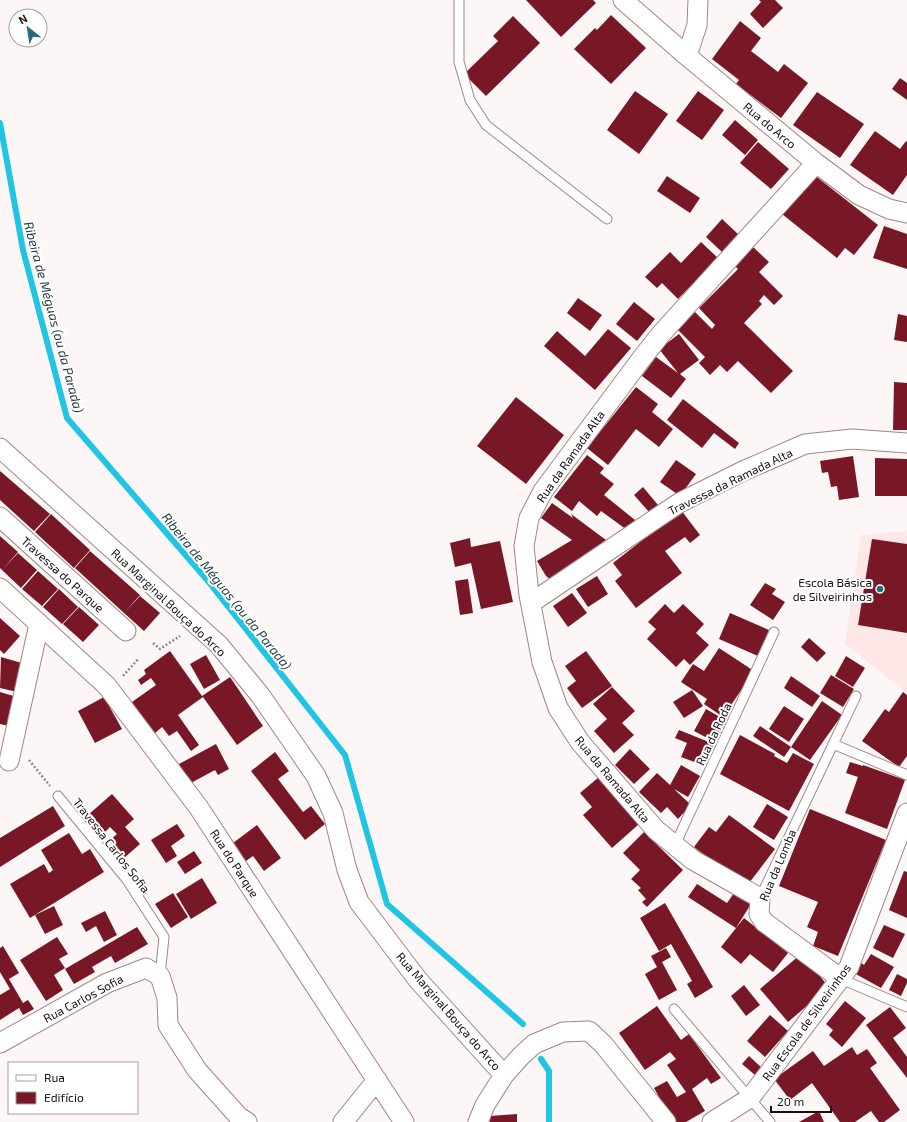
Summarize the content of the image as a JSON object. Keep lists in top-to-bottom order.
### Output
{
  "streets": {
    "street": [
      "Rua do Arco",
      "Rua da Ramada Alta",
      "Travessa da Ramada Alta",
      "Travessa do Parque",
      "Rua Marginal Bouça do Arco",
      "Rua do Parque",
      "Rua da Lomba",
      "Rua Carlos Sofia",
      "Rua Escola de Silveirinhos"
    ],
    "lane": ["Rua da Roda", "Travessa Carlos Sofia"]
  },
  "crossings": [
    ["Rua do Arco", "Rua da Ramada Alta"],
    ["Rua da Ramada Alta", "Travessa da Ramada Alta"],
    ["Rua da Ramada Alta", "Rua da Roda"],
    ["Rua da Ramada Alta", "Rua da Lomba"],
    ["Travessa Carlos Sofia", "Rua Carlos Sofia"],
    ["Rua da Lomba", "Rua Escola de Silveirinhos"]
  ],
  "water": ["Ribeira de Méguas (ou da Parada)"],
  "places": ["Escola Básica de Silveirinhos"],
  "legend": ["Rua", "Edifício"],
  "scale_bar": "20 m",
  "north": "top left"
}
